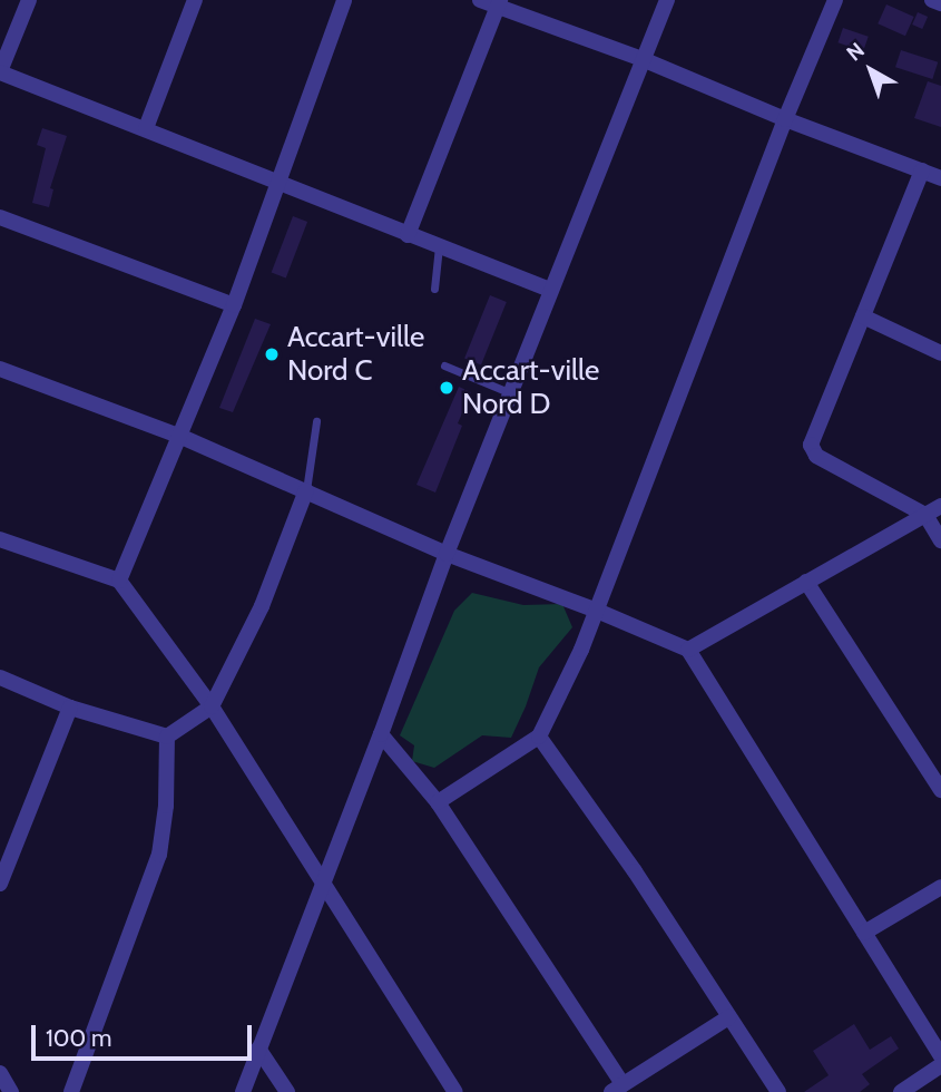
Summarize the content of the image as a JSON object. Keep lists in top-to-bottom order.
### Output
{
  "places": ["Accart-ville Nord C", "Accart-ville Nord D"],
  "scale_bar": "100 m",
  "north": "top left"
}
